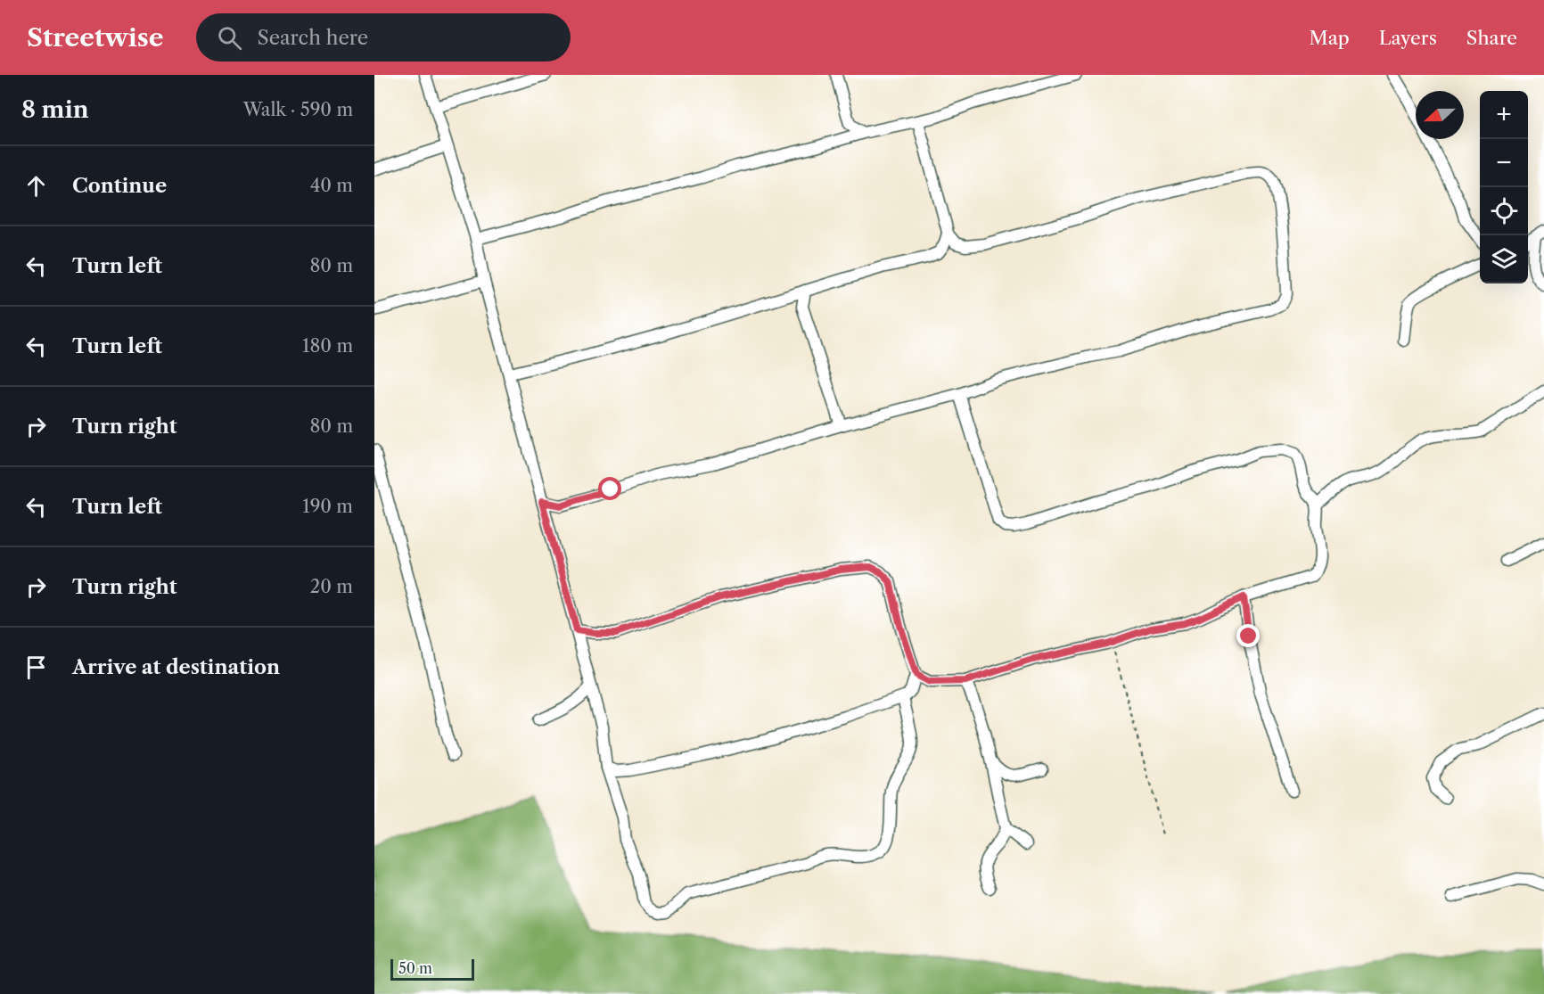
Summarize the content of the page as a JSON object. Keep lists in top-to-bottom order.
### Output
{
  "scale_bar": "50 m",
  "north": "left",
  "page": {
    "header": "Streetwise",
    "search": "Search here",
    "nav": ["Map", "Layers", "Share"],
    "heading": ["8 min", "Walk · 590 m"],
    "map_buttons": ["+", "−"],
    "list": [
      ["Continue", "40 m"],
      ["Turn left", "80 m"],
      ["Turn left", "180 m"],
      ["Turn right", "80 m"],
      ["Turn left", "190 m"],
      ["Turn right", "20 m"],
      "Arrive at destination"
    ],
    "scale": "50 m"
  }
}
